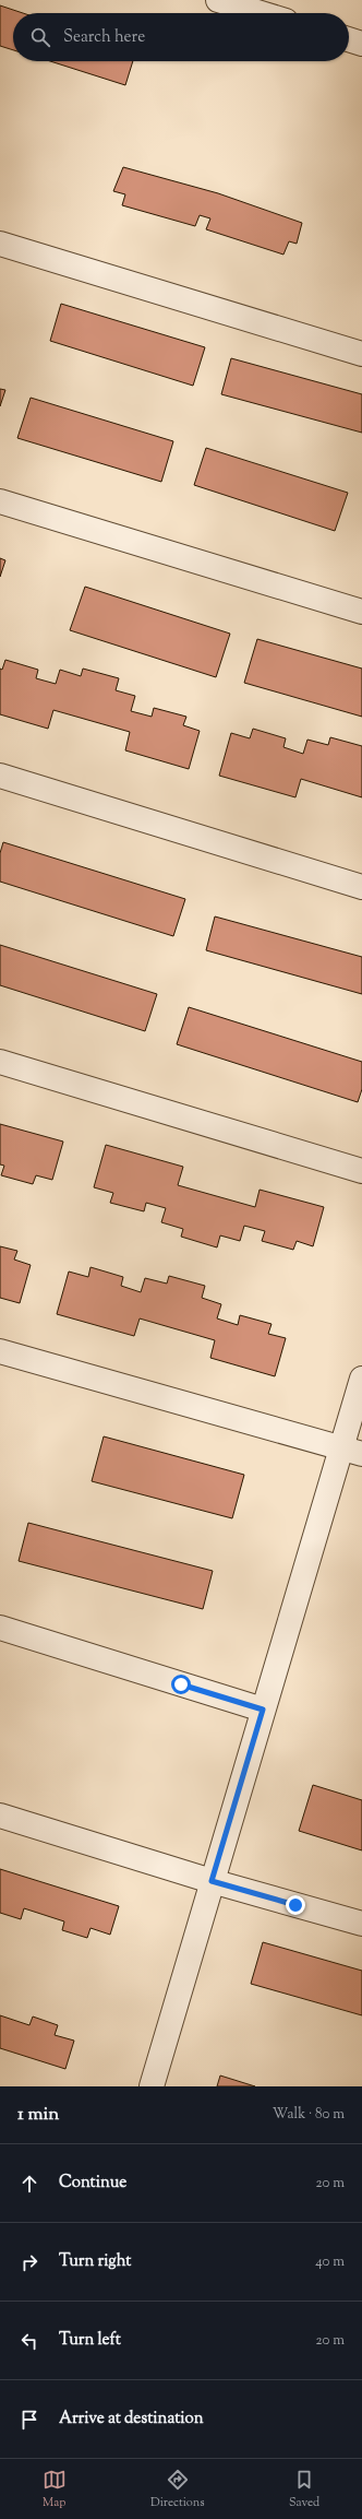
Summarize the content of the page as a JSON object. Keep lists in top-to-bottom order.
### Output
{
  "page": {
    "search": "Search here",
    "heading": ["1 min", "Walk · 80 m"],
    "list": [
      ["Continue", "20 m"],
      ["Turn right", "40 m"],
      ["Turn left", "20 m"],
      "Arrive at destination"
    ],
    "nav": ["Map", "Directions", "Saved"]
  }
}
